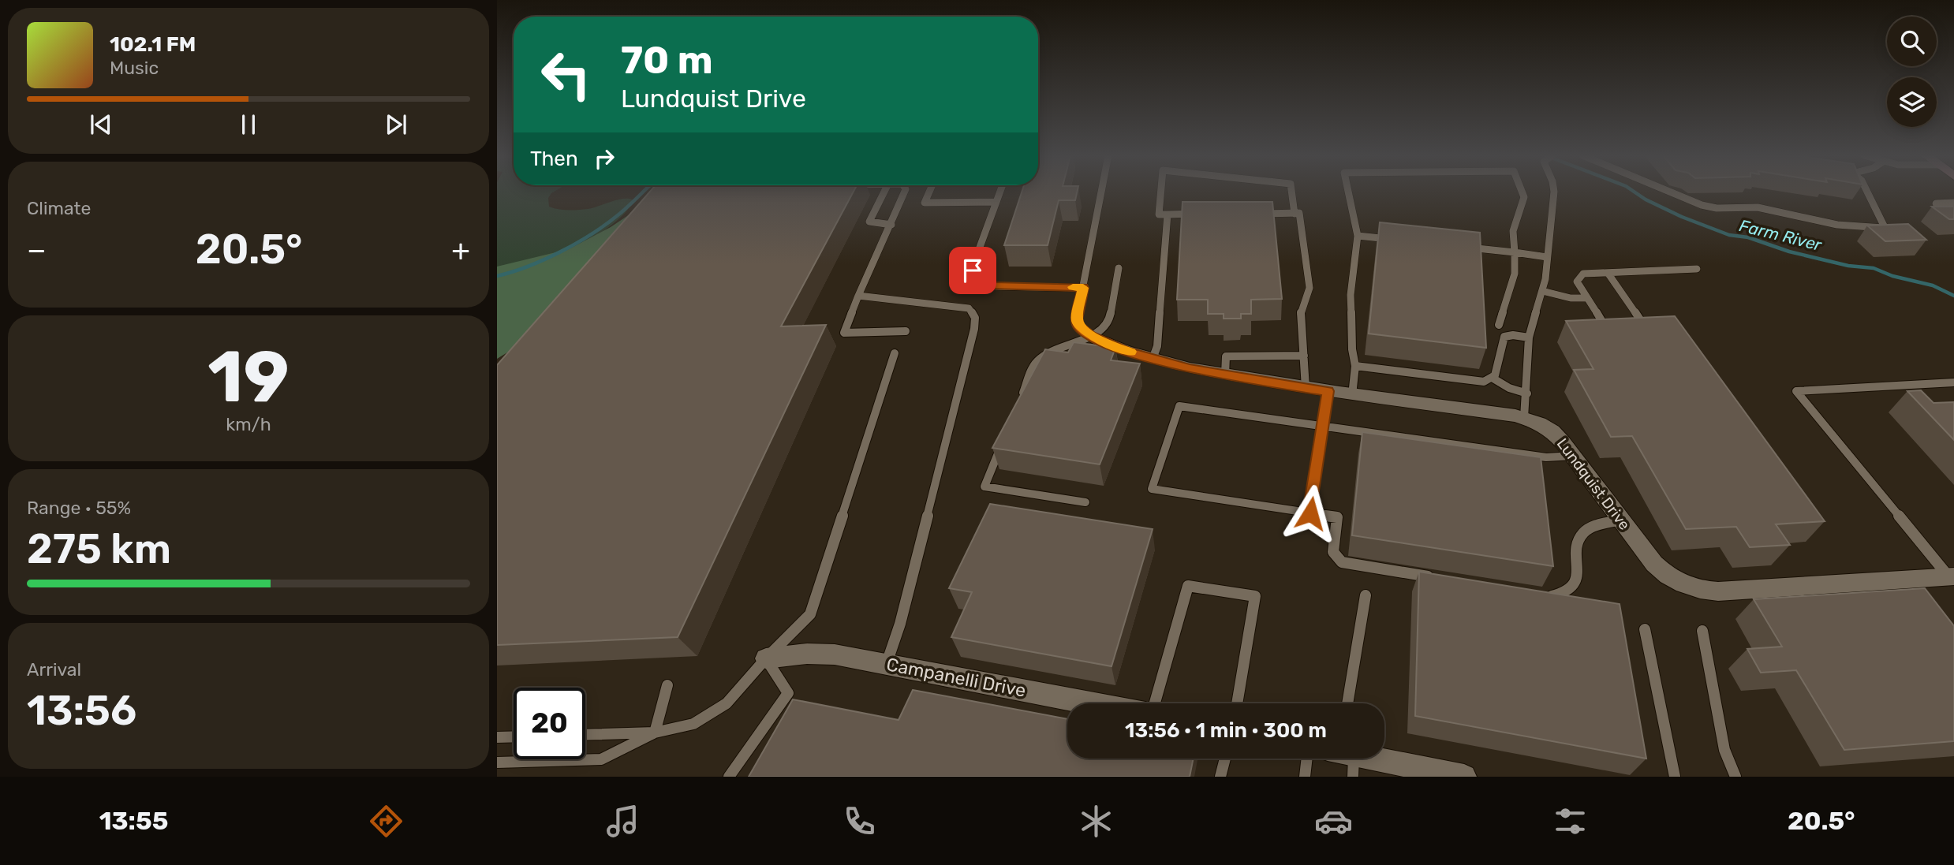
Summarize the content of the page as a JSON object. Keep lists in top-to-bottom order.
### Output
{
  "streets": {
    "street": ["Lundquist Drive", "Campanelli Drive"]
  },
  "water": ["Farm River"],
  "page": {
    "turn": ["70 m", "Lundquist Drive"],
    "song": ["102.1 FM", "Music"],
    "then": "Then",
    "tile": [
      "Climate",
      ["19", "km/h"],
      ["Range · 55%", "275 km"],
      ["Arrival", "13:56"]
    ],
    "heat": ["−", "20.5°", "+"],
    "limit": "20",
    "trip": "13:56 · 1 min · 300 m",
    "tabs": ["13:55", "20.5°"]
  }
}
